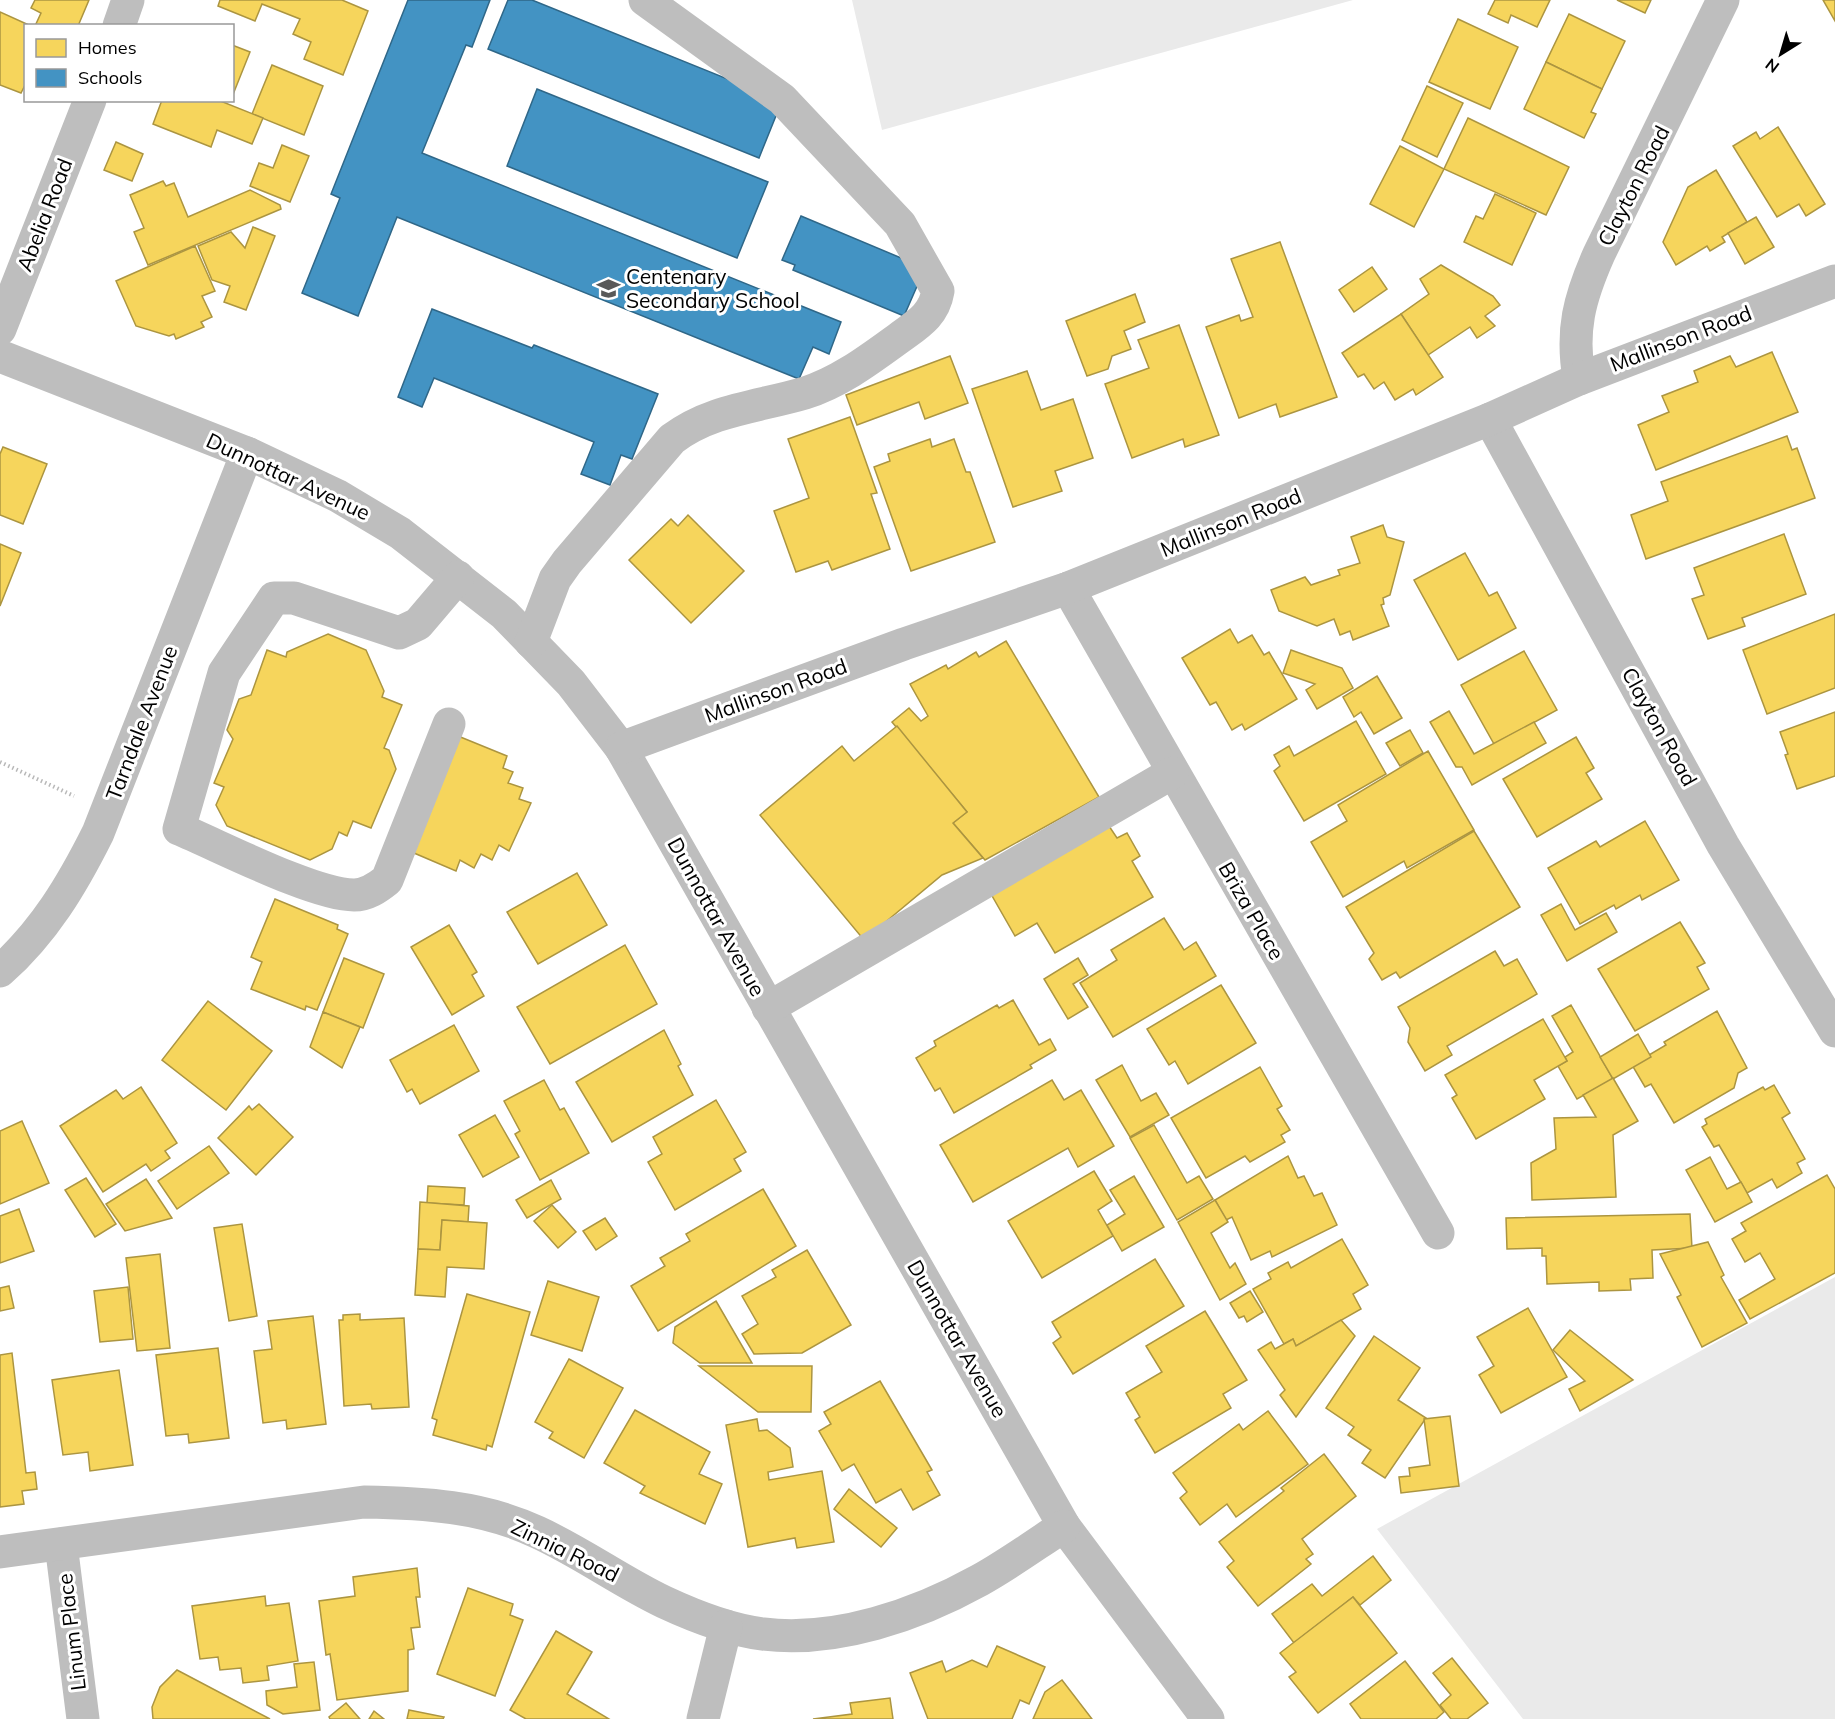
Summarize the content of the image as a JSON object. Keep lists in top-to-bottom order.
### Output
{
  "streets": {
    "street": [
      "Clayton Road",
      "Abelia Road",
      "Mallinson Road",
      "Dunnottar Avenue",
      "Tarndale Avenue",
      "Briza Place",
      "Zinnia Road",
      "Linum Place"
    ]
  },
  "crossings": [
    ["Clayton Road", "Mallinson Road"],
    ["Mallinson Road", "Dunnottar Avenue"],
    ["Mallinson Road", "Briza Place"],
    ["Dunnottar Avenue", "Tarndale Avenue"],
    ["Dunnottar Avenue", "Zinnia Road"],
    ["Zinnia Road", "Linum Place"]
  ],
  "places": {
    "school or university": ["Centenary Secondary School"]
  },
  "legend": ["Homes", "Schools"],
  "north": "bottom left"
}
